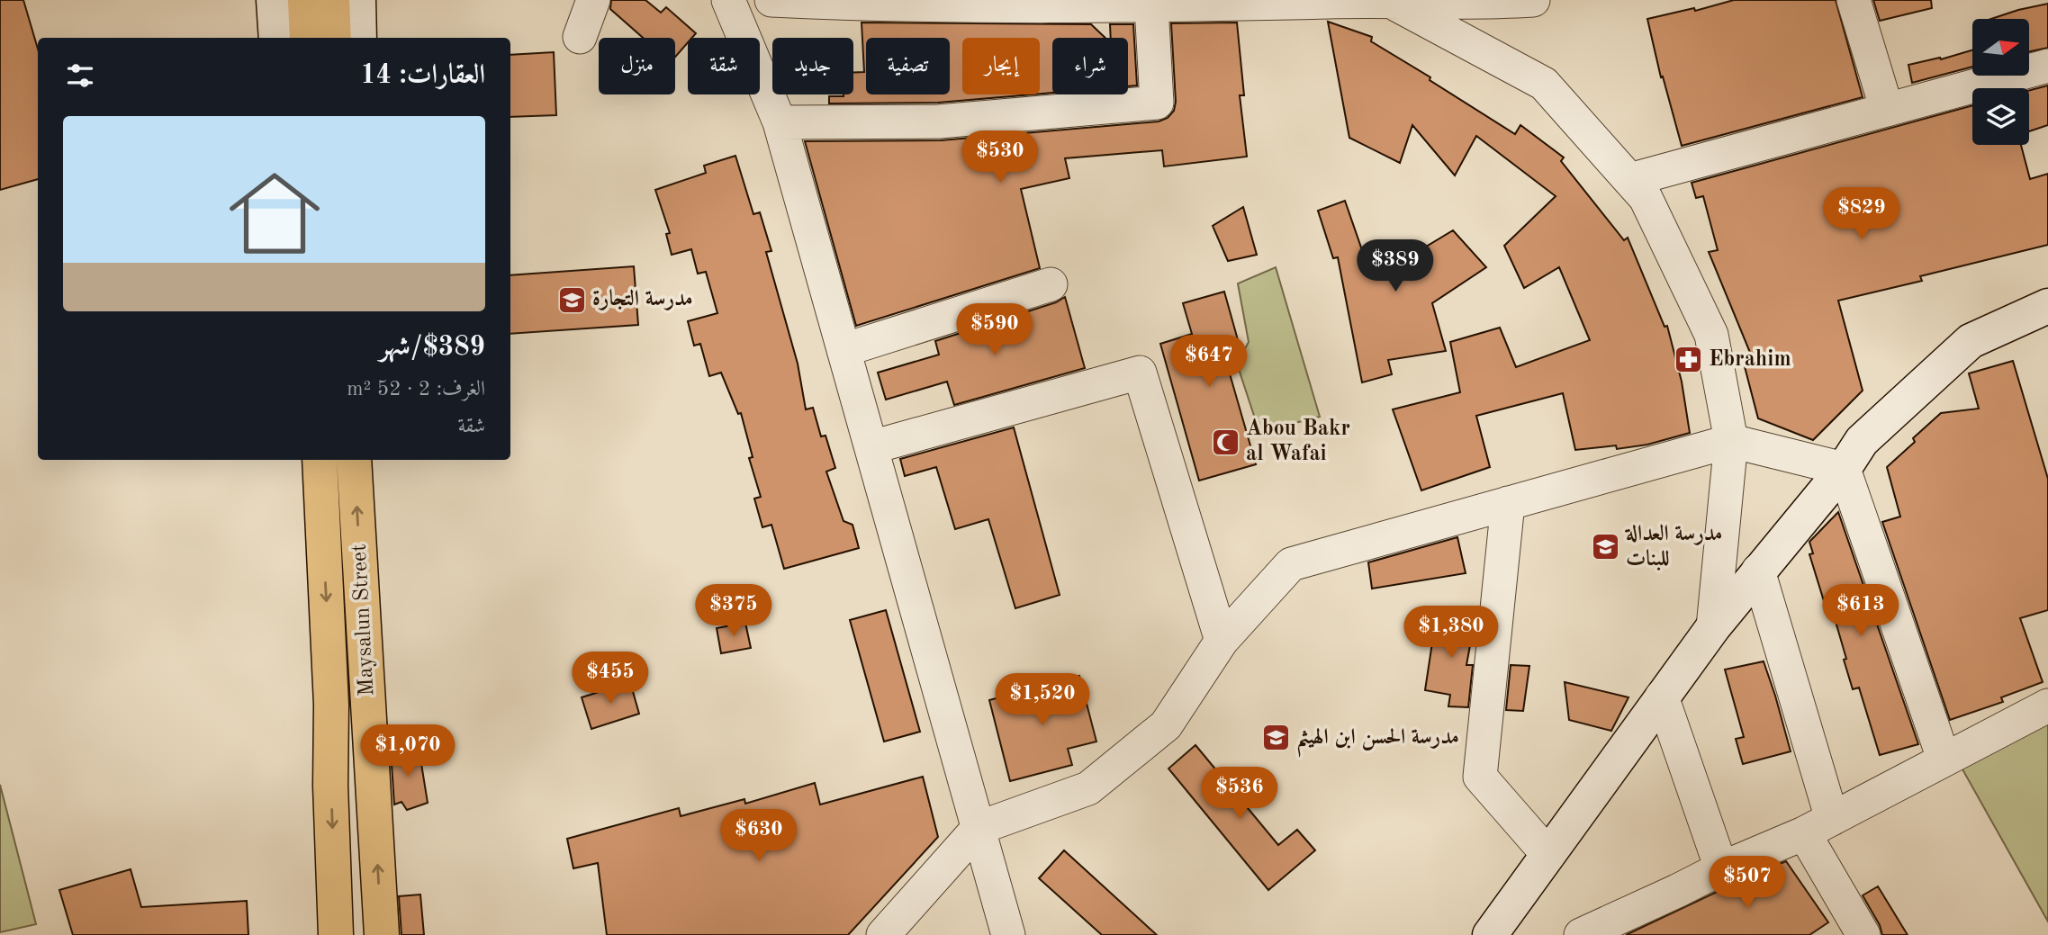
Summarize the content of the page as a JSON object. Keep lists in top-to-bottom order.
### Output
{
  "streets": {
    "main road": ["Maysalun Street"]
  },
  "places": {
    "school or university": ["مدرسة التجارة", "مدرسة العدالة للبنات", "مدرسة الحسن ابن الهيثم"],
    "pharmacy": ["Ebrahim"],
    "mosque": ["Abou Bakr al Wafai"]
  },
  "north": "right",
  "page": {
    "chip": [
      "شراء",
      "إيجار",
      "تصفية",
      "جديد",
      "شقة",
      "منزل"
    ],
    "heading": "العقارات: 14",
    "list": [
      {
        "name": "$389/شهر",
        "note": "الغرف: 2 · 52 m² · شقة"
      }
    ],
    "price": [
      "$530",
      "$829",
      "$389",
      "$590",
      "$647",
      "$375",
      "$613",
      "$1,380",
      "$455",
      "$1,520",
      "$1,070",
      "$536",
      "$630",
      "$507"
    ]
  }
}
